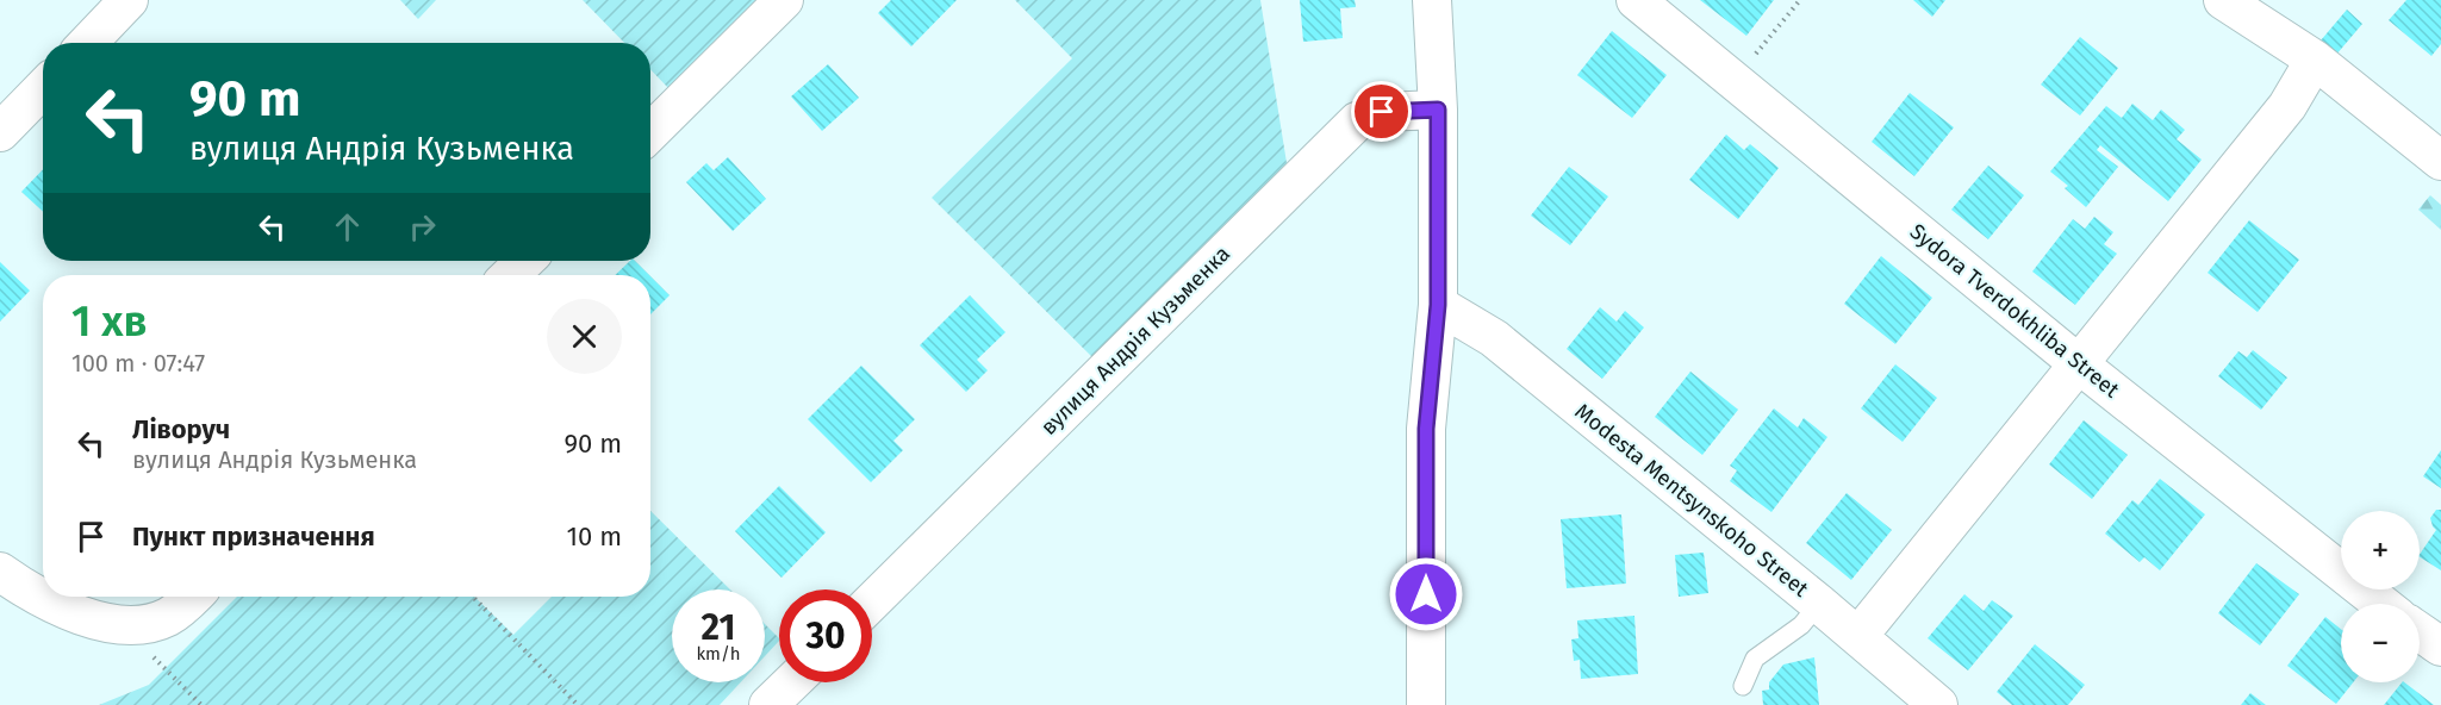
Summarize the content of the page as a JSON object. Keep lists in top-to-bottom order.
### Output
{
  "streets": {
    "street": ["Sydora Tverdokhliba Street", "вулиця Андрія Кузьменка", "Modesta Mentsynskoho Street"]
  },
  "page": {
    "turn": ["90 m", "вулиця Андрія Кузьменка"],
    "heading": ["1 хв", "100 m · 07:47"],
    "list": [
      {
        "name": "Ліворуч",
        "note": "вулиця Андрія Кузьменка",
        "value": "90 m"
      },
      {
        "name": "Пункт призначення",
        "value": "10 m"
      }
    ],
    "map_buttons": ["+", "−"],
    "speed": "21 km/h",
    "limit": "30"
  }
}
